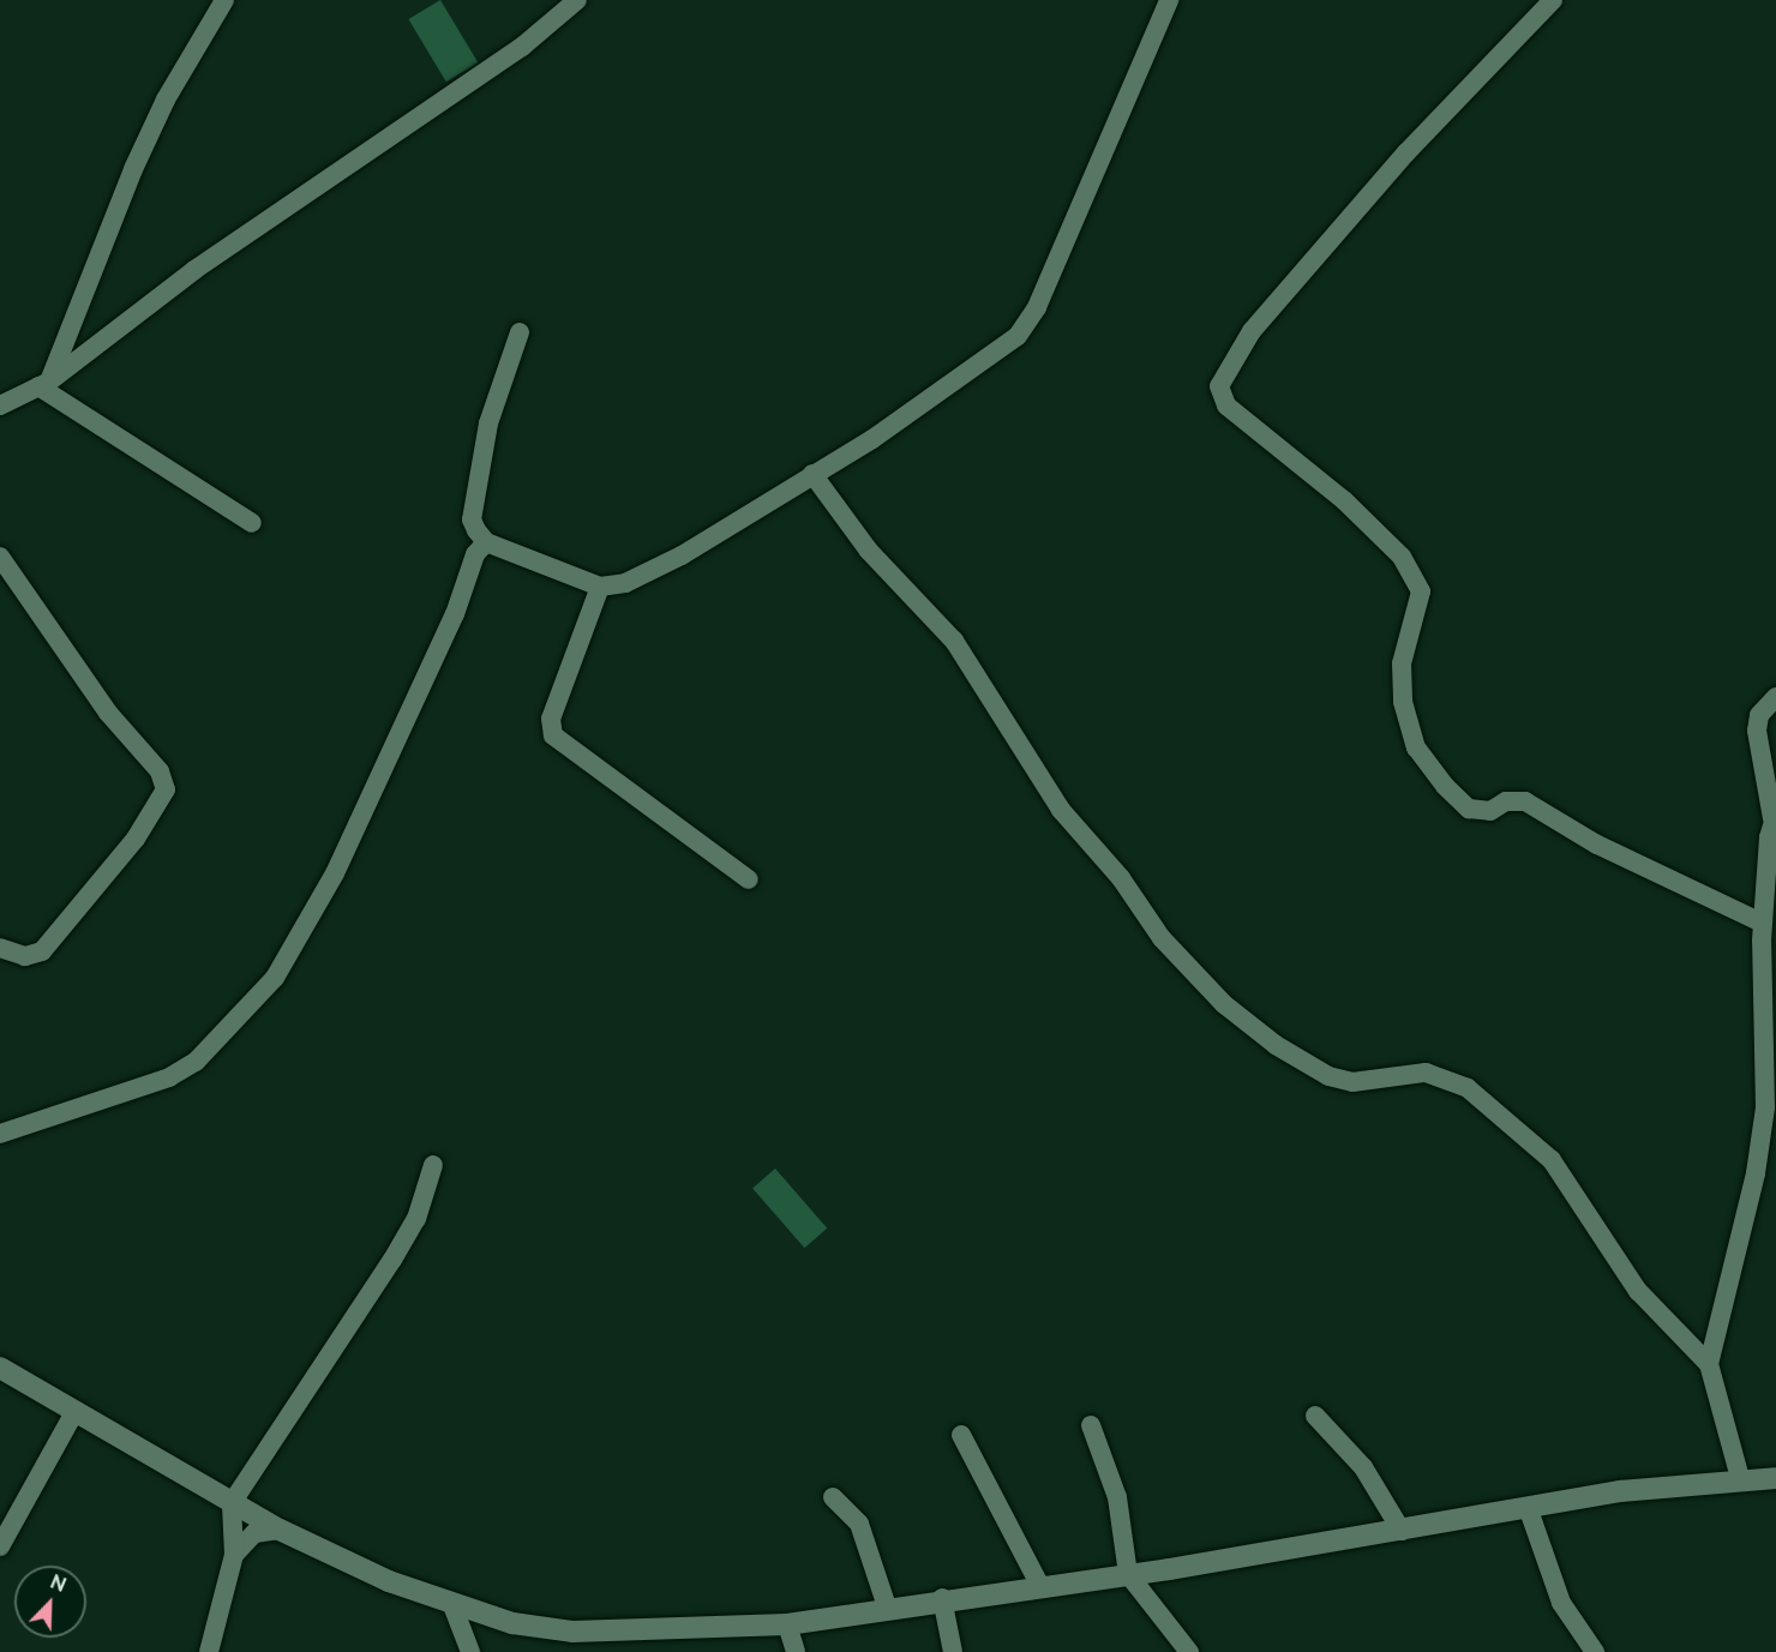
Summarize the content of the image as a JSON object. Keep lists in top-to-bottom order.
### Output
{
  "north": "top right"
}
